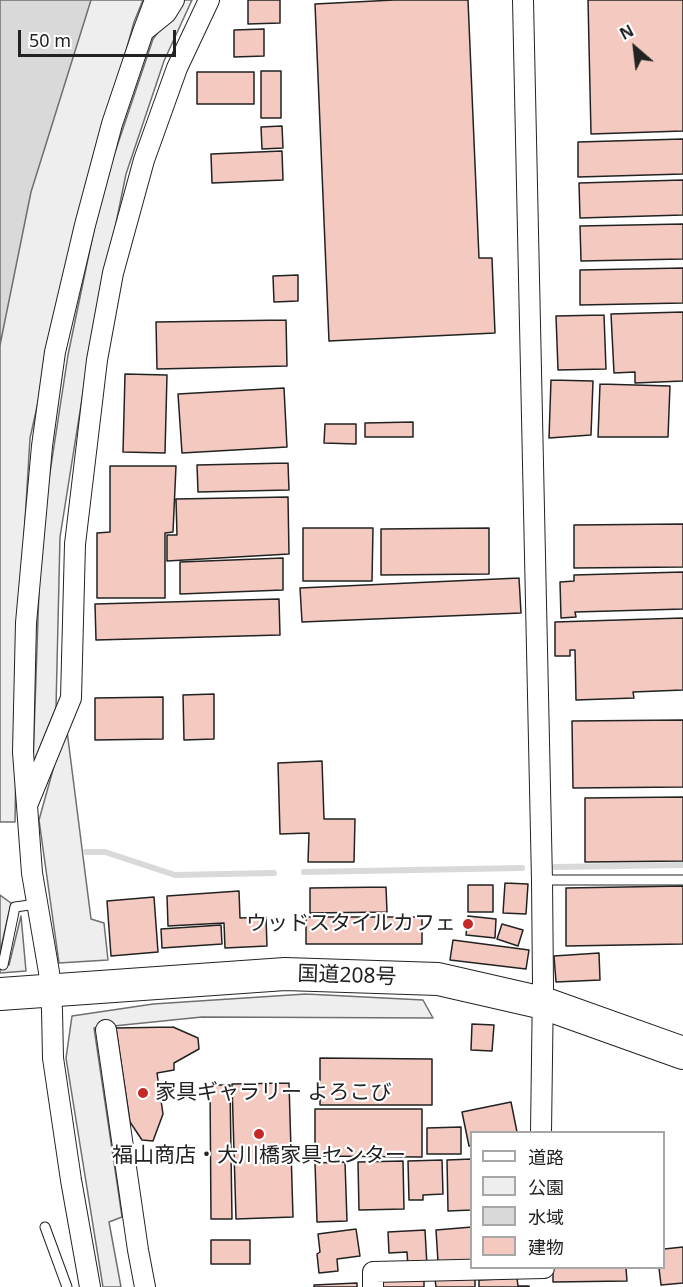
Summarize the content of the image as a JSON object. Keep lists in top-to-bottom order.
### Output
{
  "streets": {
    "highway": ["国道208号"]
  },
  "places": ["ウッドスタイルカフェ", "家具ギャラリー よろこび", "福山商店・大川橋家具センター"],
  "legend": [
    "道路",
    "公園",
    "水域",
    "建物"
  ],
  "scale_bar": "50 m",
  "north": "top left"
}
